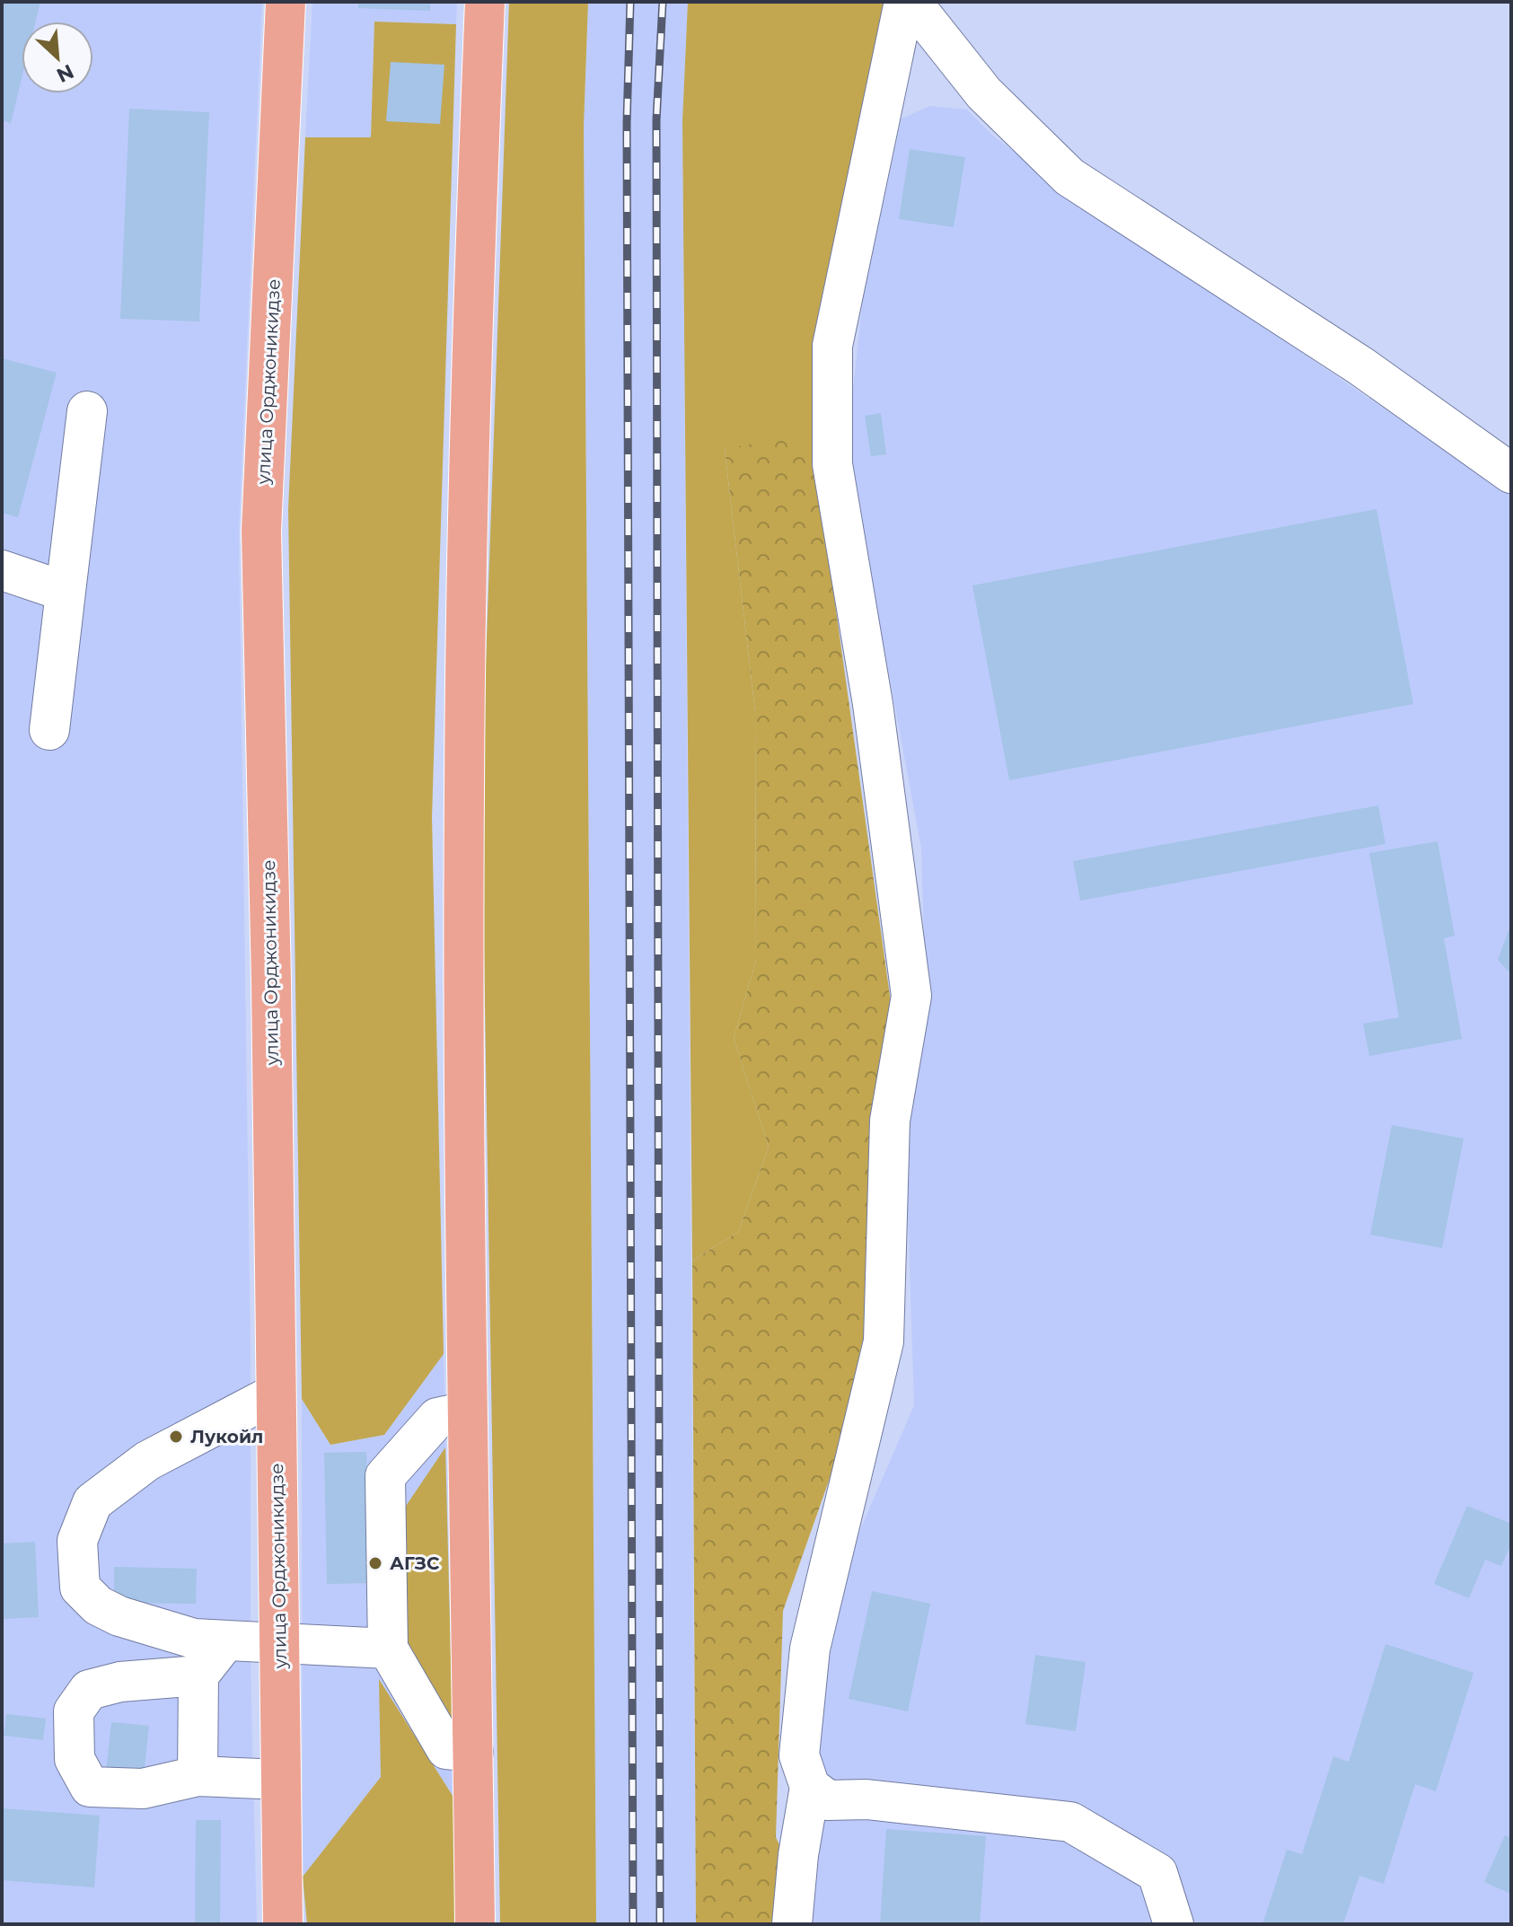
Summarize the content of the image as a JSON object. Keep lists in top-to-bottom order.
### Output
{
  "streets": {
    "main road": ["улица Орджоникидзе"]
  },
  "places": ["Лукойл", "АГЗС"],
  "north": "bottom right"
}
